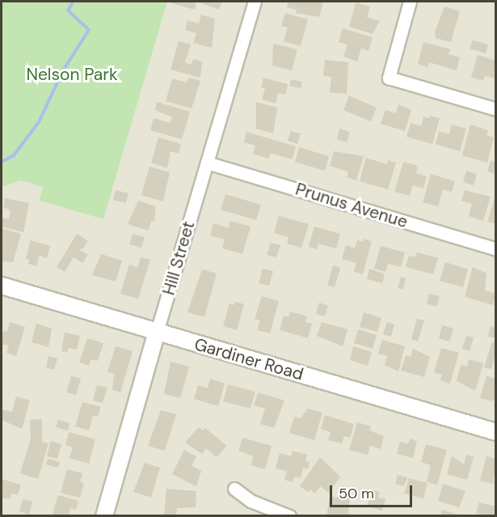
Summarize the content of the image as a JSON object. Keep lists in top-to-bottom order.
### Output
{
  "streets": {
    "street": ["Prunus Avenue", "Hill Street", "Gardiner Road"]
  },
  "crossings": [
    ["Prunus Avenue", "Hill Street"],
    ["Hill Street", "Gardiner Road"]
  ],
  "parks": ["Nelson Park"],
  "scale_bar": "50 m"
}
